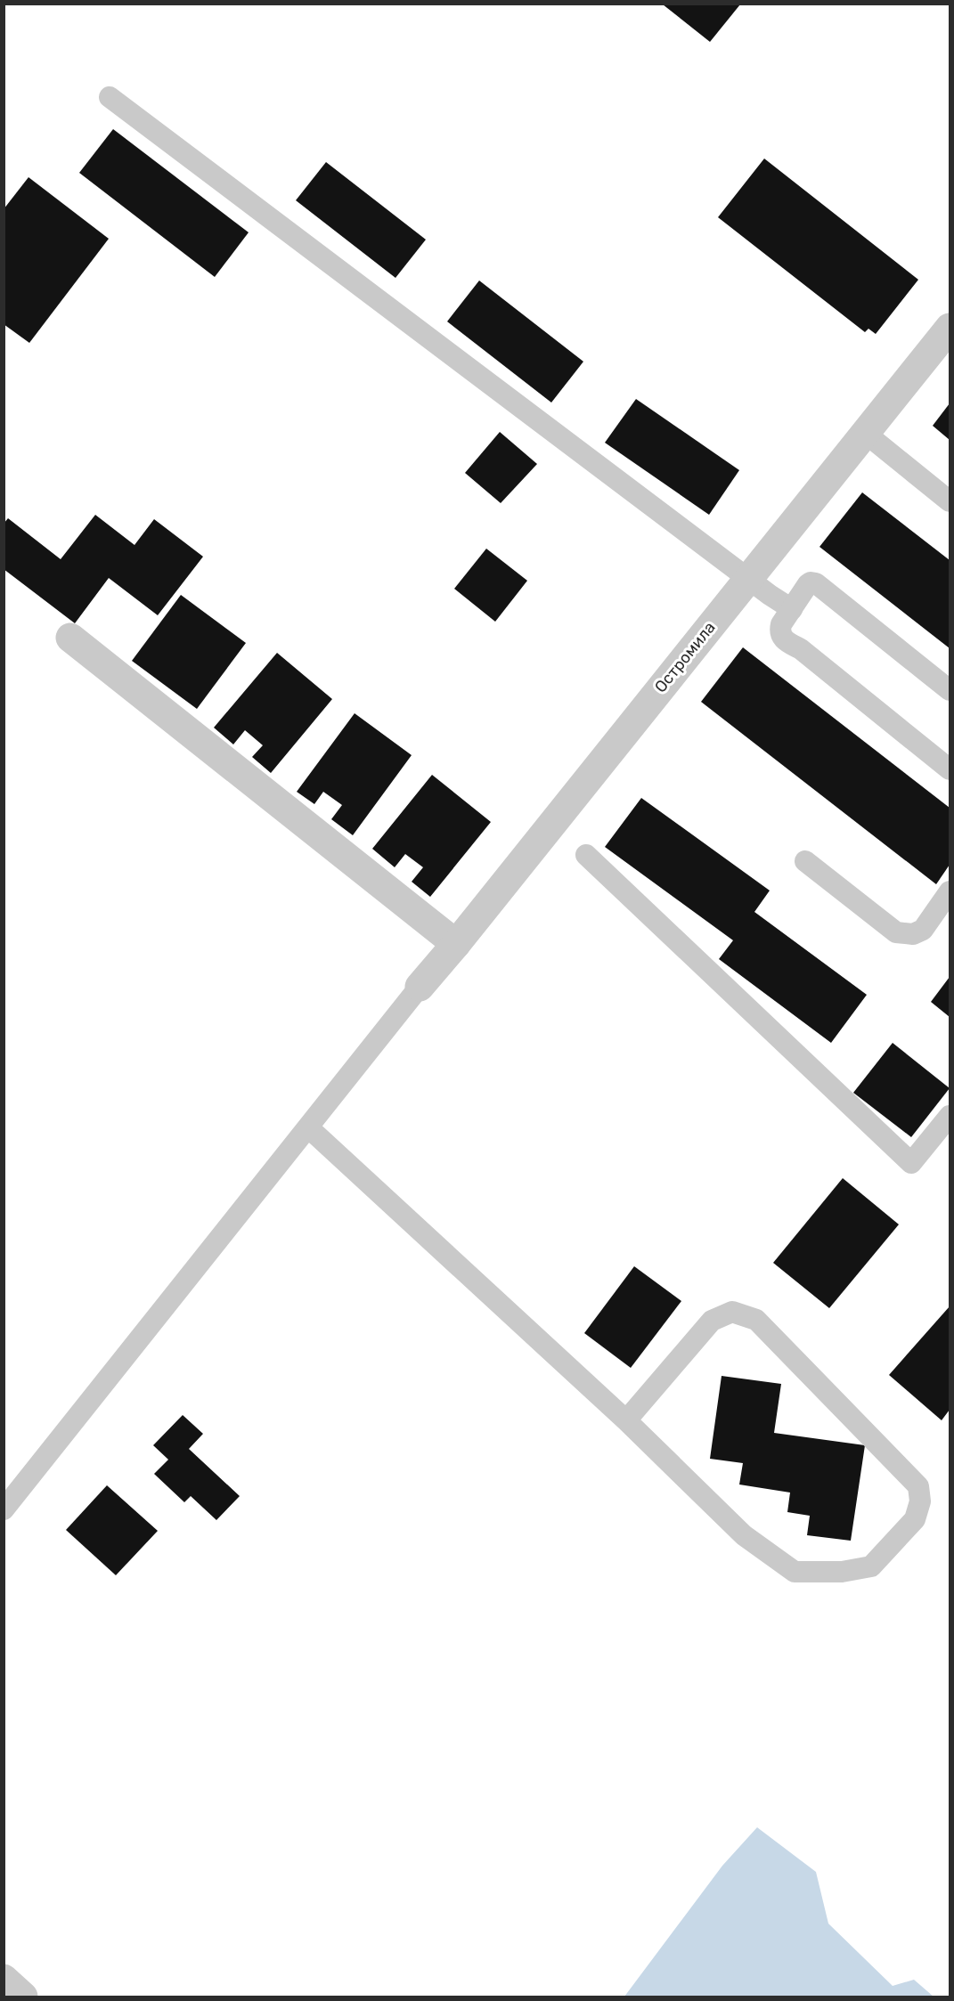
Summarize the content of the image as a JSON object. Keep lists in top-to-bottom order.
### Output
{
  "streets": {
    "street": ["Остромила"]
  }
}
